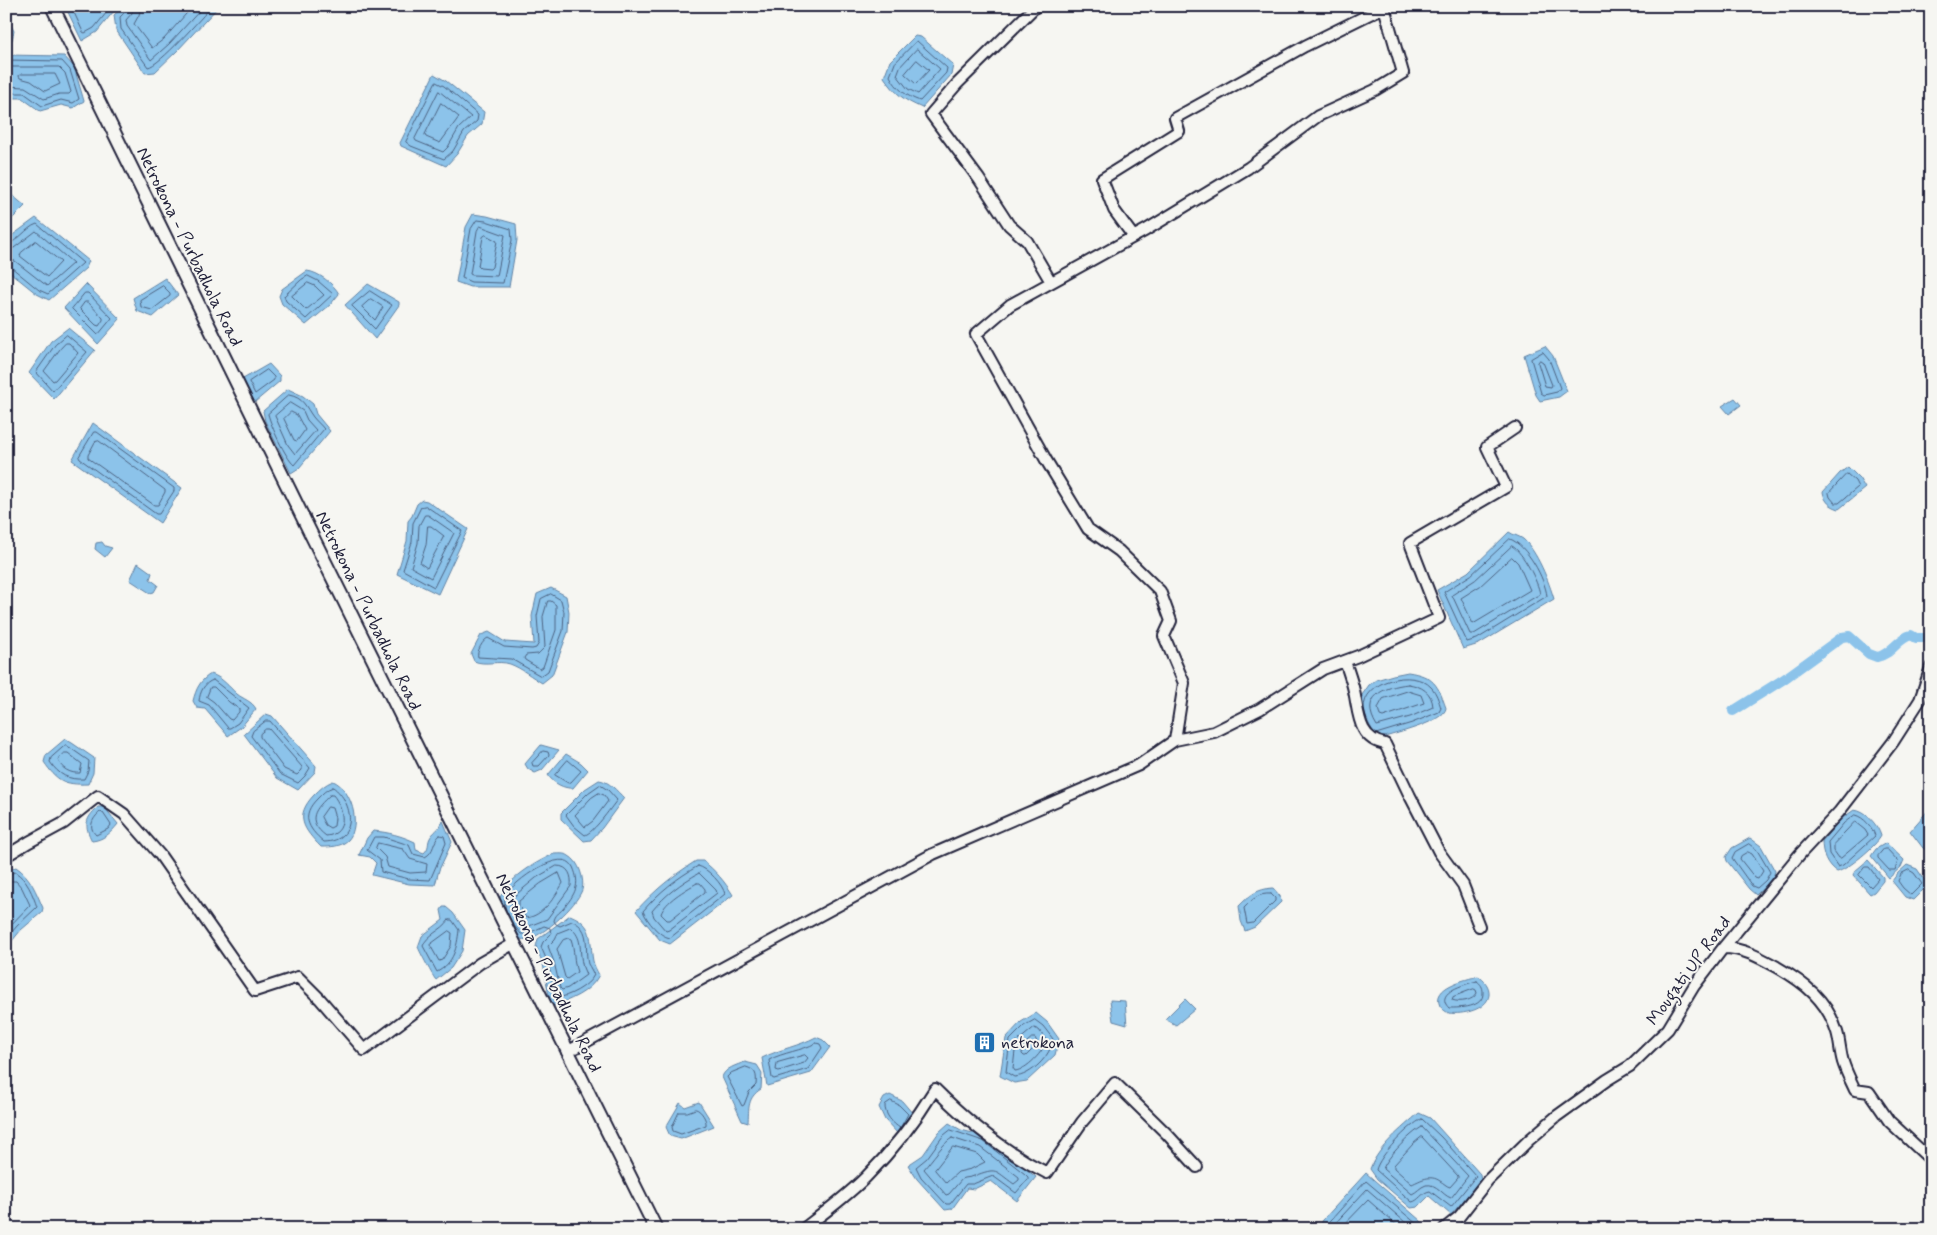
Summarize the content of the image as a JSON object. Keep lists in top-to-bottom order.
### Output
{
  "streets": {
    "main road": ["Netrokona - Purbadhola Road"],
    "street": ["Mougati UP Road"]
  },
  "places": {
    "building": ["netrokona"]
  }
}
